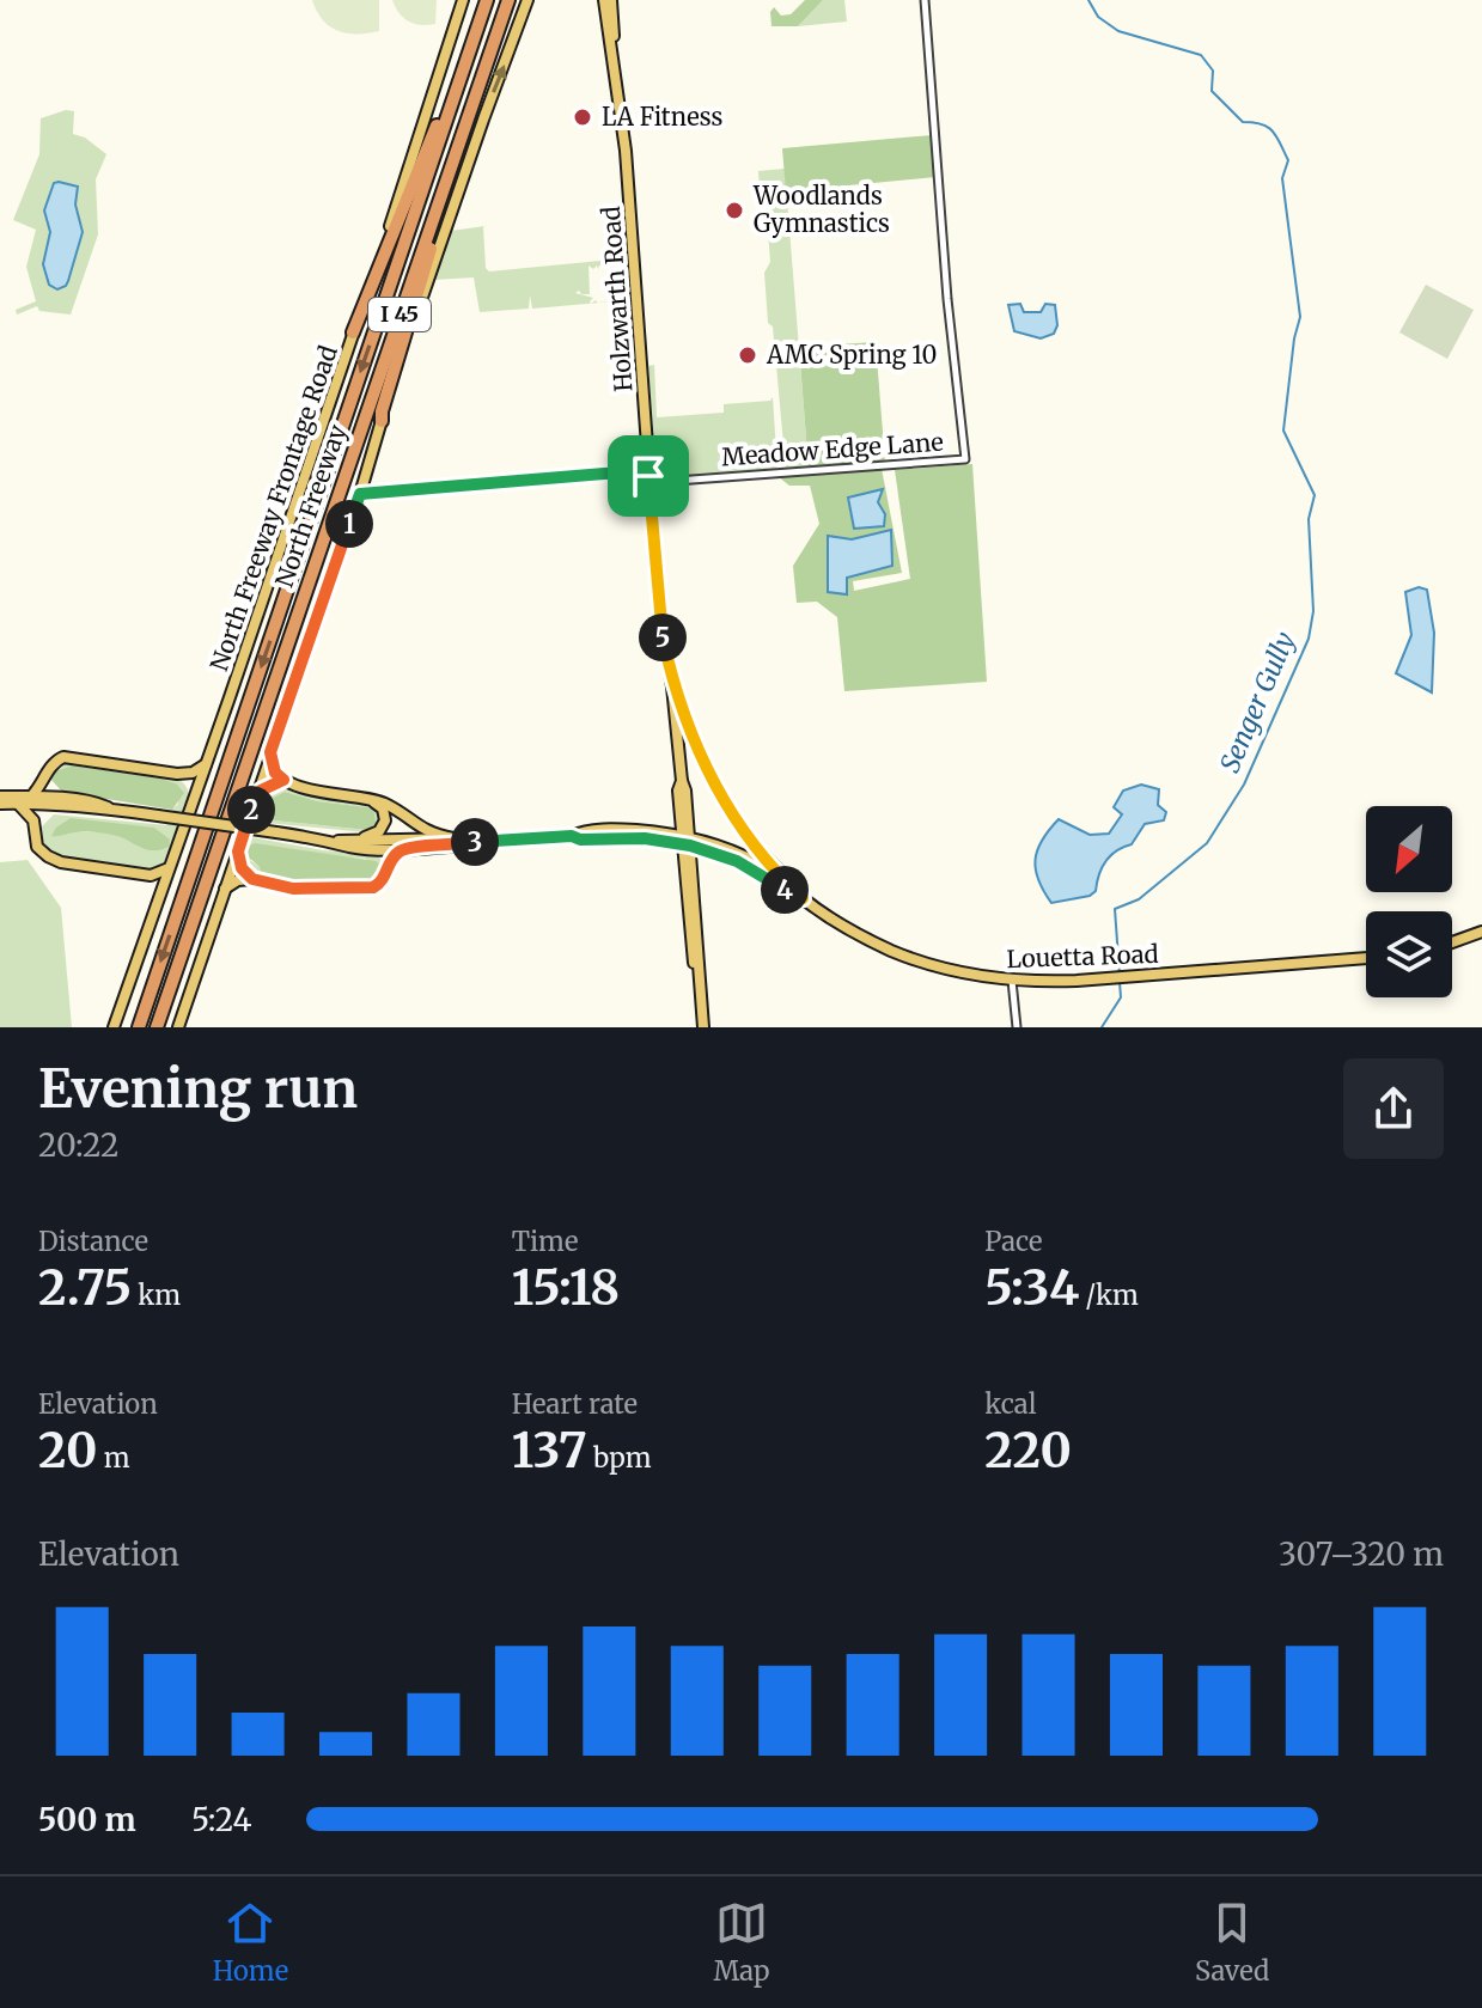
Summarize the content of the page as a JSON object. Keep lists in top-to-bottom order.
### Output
{
  "streets": {
    "highway": ["I 45", "North Freeway"],
    "main road": ["Holzwarth Road", "North Freeway Frontage Road", "Louetta Road"],
    "street": ["Meadow Edge Lane"]
  },
  "crossings": [
    ["Holzwarth Road", "Meadow Edge Lane"],
    ["Holzwarth Road", "Louetta Road"]
  ],
  "water": ["Senger Gully"],
  "places": ["LA Fitness", "Woodlands Gymnastics", "AMC Spring 10"],
  "north": "bottom left",
  "page": {
    "pins": [
      "1",
      "5",
      "2",
      "3",
      "4"
    ],
    "heading": ["Evening run", "20:22"],
    "stats": [
      ["Distance", "2.75 km"],
      ["Time", "15:18"],
      ["Pace", "5:34 /km"],
      ["Elevation", "20 m"],
      ["Heart rate", "137 bpm"],
      ["kcal", "220"]
    ],
    "chart": ["Elevation", "307–320 m"],
    "list": [
      {
        "name": "500 m",
        "note": "5:24"
      }
    ],
    "tabs": ["Home", "Map", "Saved"]
  }
}
